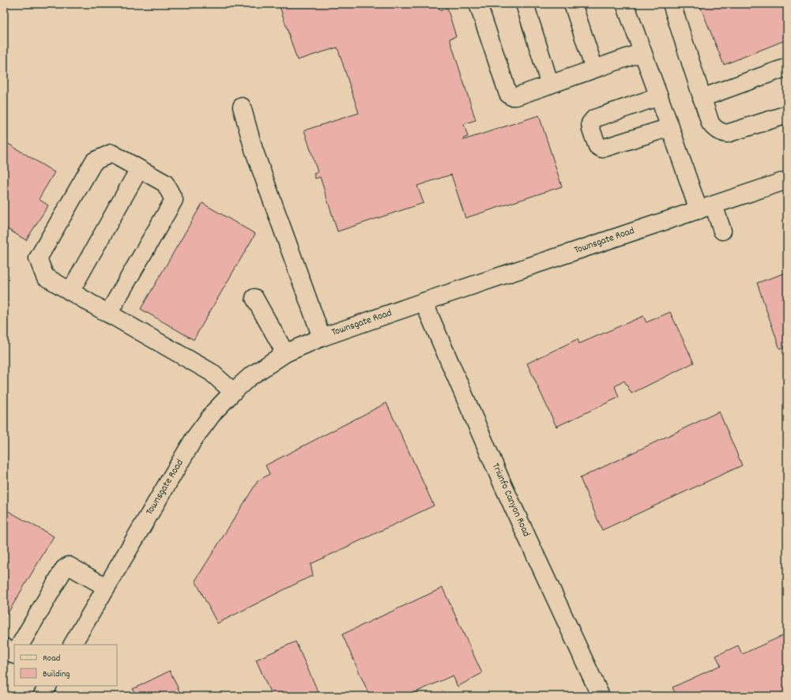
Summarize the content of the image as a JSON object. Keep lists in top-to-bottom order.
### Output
{
  "streets": {
    "street": ["Townsgate Road", "Triunfo Canyon Road"]
  },
  "crossings": [
    ["Townsgate Road", "Triunfo Canyon Road"]
  ],
  "legend": ["Road", "Building"]
}
